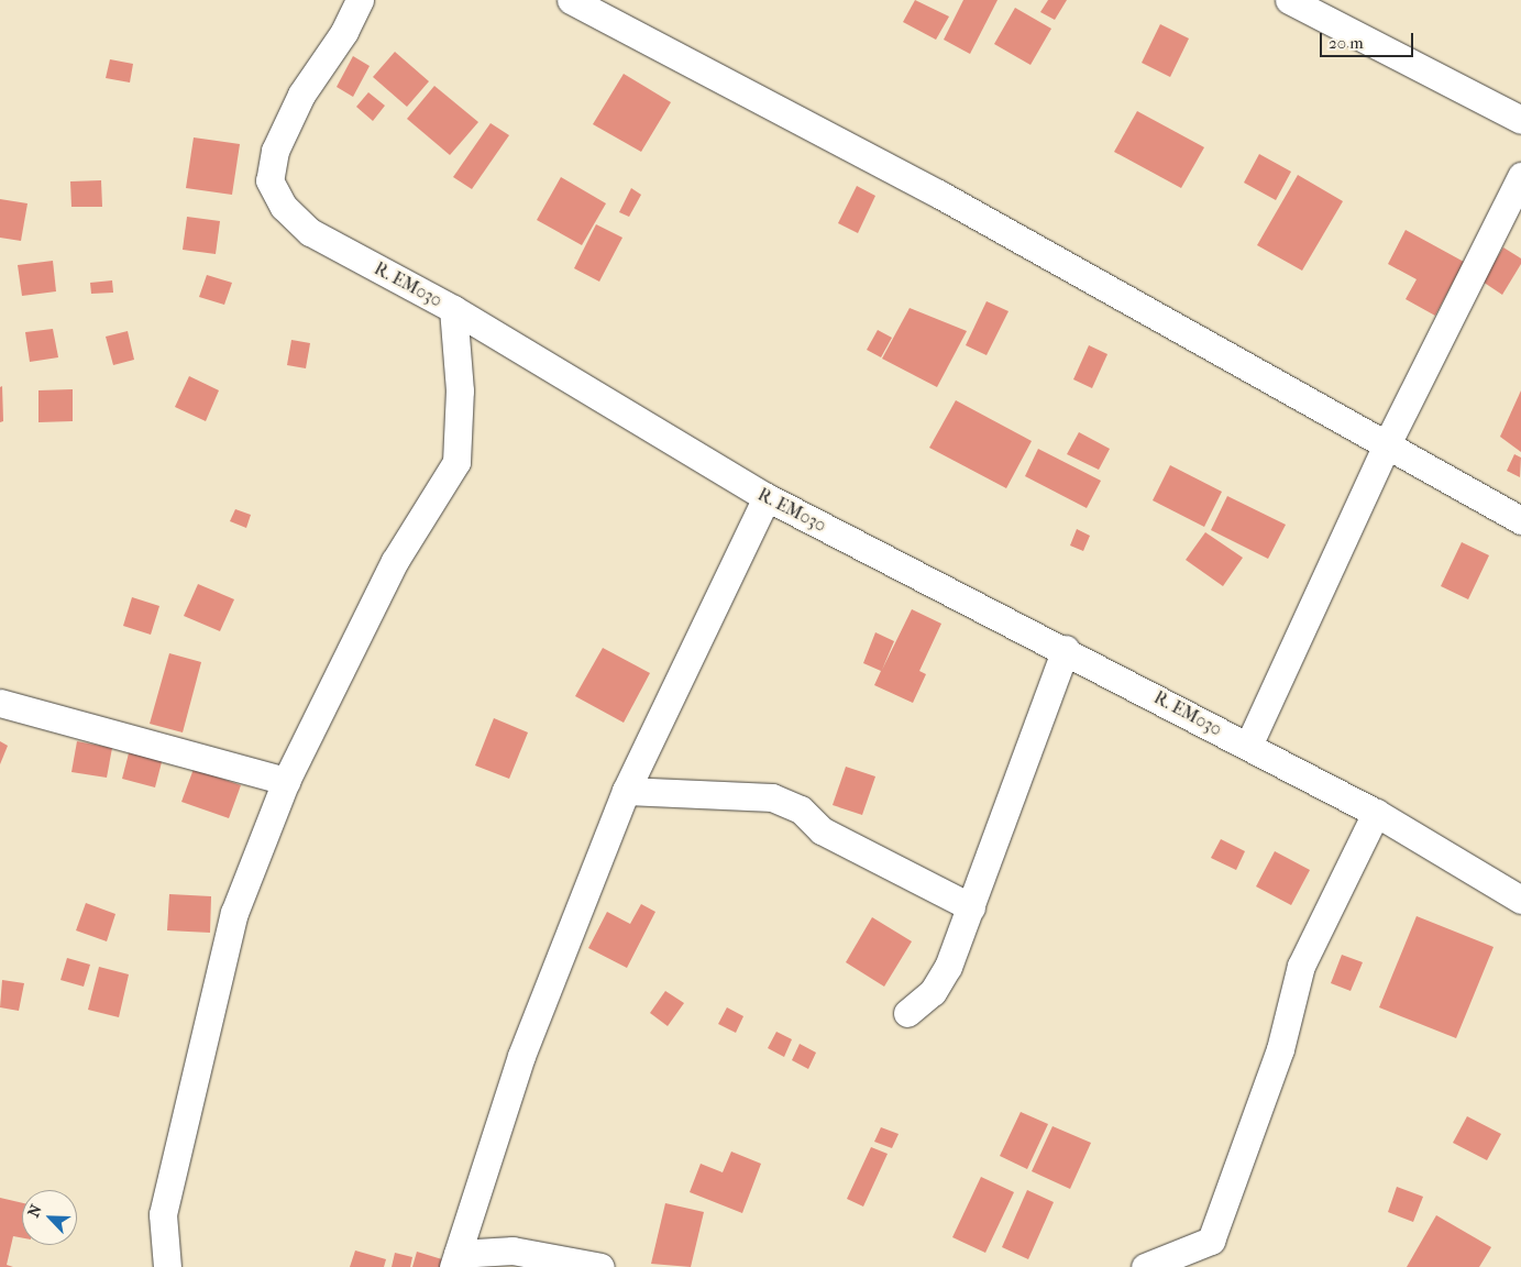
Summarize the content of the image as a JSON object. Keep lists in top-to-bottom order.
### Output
{
  "streets": {
    "street": ["R. EM030"]
  },
  "scale_bar": "20 m",
  "north": "top left"
}
